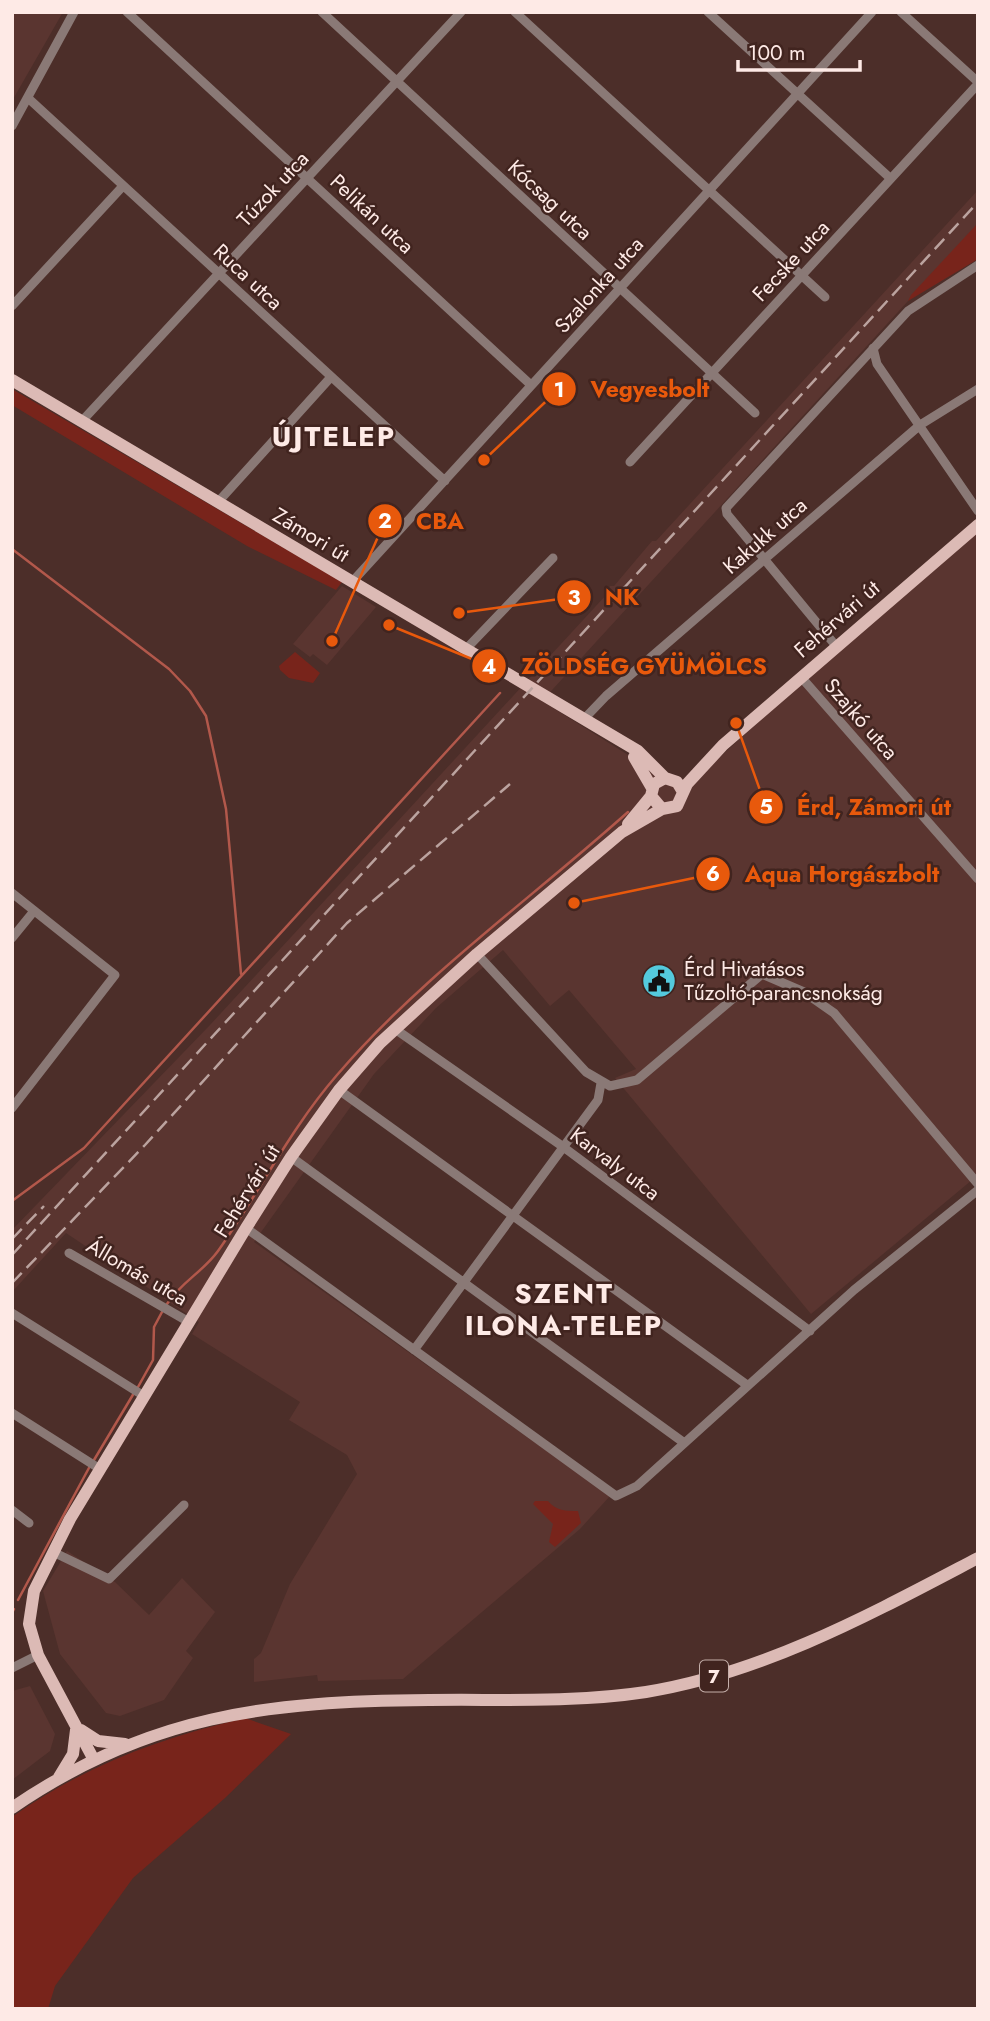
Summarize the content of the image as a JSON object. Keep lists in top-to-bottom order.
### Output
{
  "streets": {
    "main road": ["Zámori út", "Fehérvári út", "7"],
    "street": [
      "Túzok utca",
      "Kócsag utca",
      "Pelikán utca",
      "Fecske utca",
      "Ruca utca",
      "Szalonka utca",
      "Kakukk utca",
      "Szajkó utca",
      "Karvaly utca",
      "Állomás utca"
    ]
  },
  "crossings": [
    ["Túzok utca", "Kócsag utca"],
    ["Túzok utca", "Pelikán utca"],
    ["Túzok utca", "Ruca utca"],
    ["Túzok utca", "Zámori út"],
    ["Kócsag utca", "Fecske utca"],
    ["Kócsag utca", "Szalonka utca"],
    ["Pelikán utca", "Szalonka utca"],
    ["Ruca utca", "Szalonka utca"],
    ["Szalonka utca", "Zámori út"],
    ["Zámori út", "Kakukk utca"],
    ["Zámori út", "Fehérvári út"],
    ["Fehérvári út", "Szajkó utca"],
    ["Fehérvári út", "Karvaly utca"],
    ["Fehérvári út", "Állomás utca"],
    ["Fehérvári út", "7"]
  ],
  "districts": ["ÚJTELEP", "SZENT ILONA-TELEP"],
  "places": {
    "other": [
      "Vegyesbolt",
      "NK",
      "ZÖLDSÉG GYÜMÖLCS",
      "CBA",
      "Érd, Zámori út",
      "Aqua Horgászbolt"
    ],
    "public building": ["Érd Hivatásos Tűzoltó-parancsnokság"]
  },
  "scale_bar": "100 m"
}
